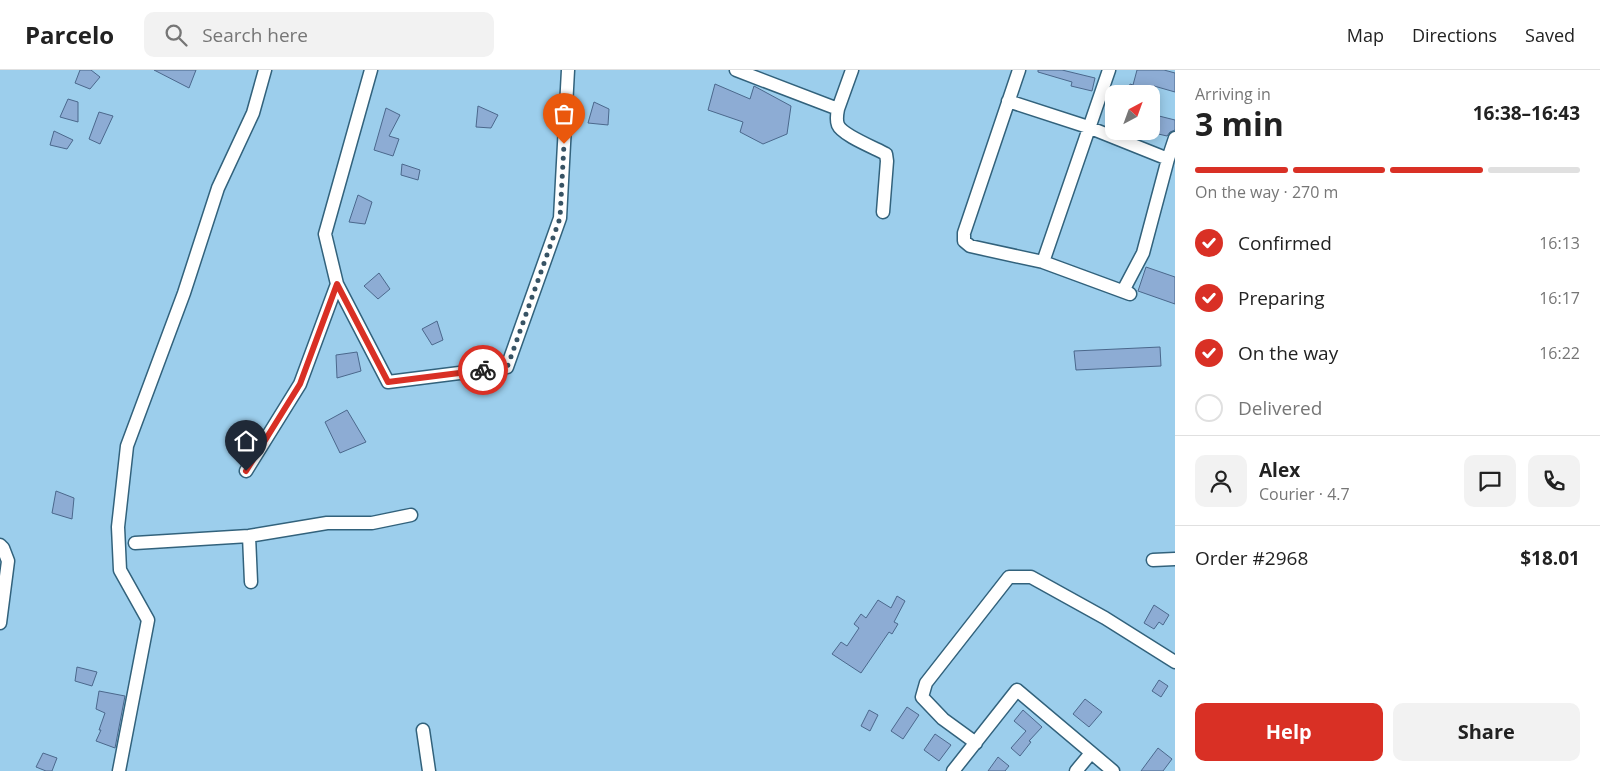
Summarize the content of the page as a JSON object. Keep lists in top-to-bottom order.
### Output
{
  "north": "top right",
  "page": {
    "header": "Parcelo",
    "search": "Search here",
    "nav": ["Map", "Directions", "Saved"],
    "heading": ["3 min", "Arriving in", "16:38–16:43"],
    "panel": [
      "Alex",
      "Courier · 4.7",
      "Order #2968",
      "$18.01"
    ],
    "bar": "On the way · 270 m",
    "list": [
      ["Confirmed", "16:13"],
      ["Preparing", "16:17"],
      ["On the way", "16:22"],
      "Delivered"
    ],
    "buttons": ["Help", "Share"]
  }
}
